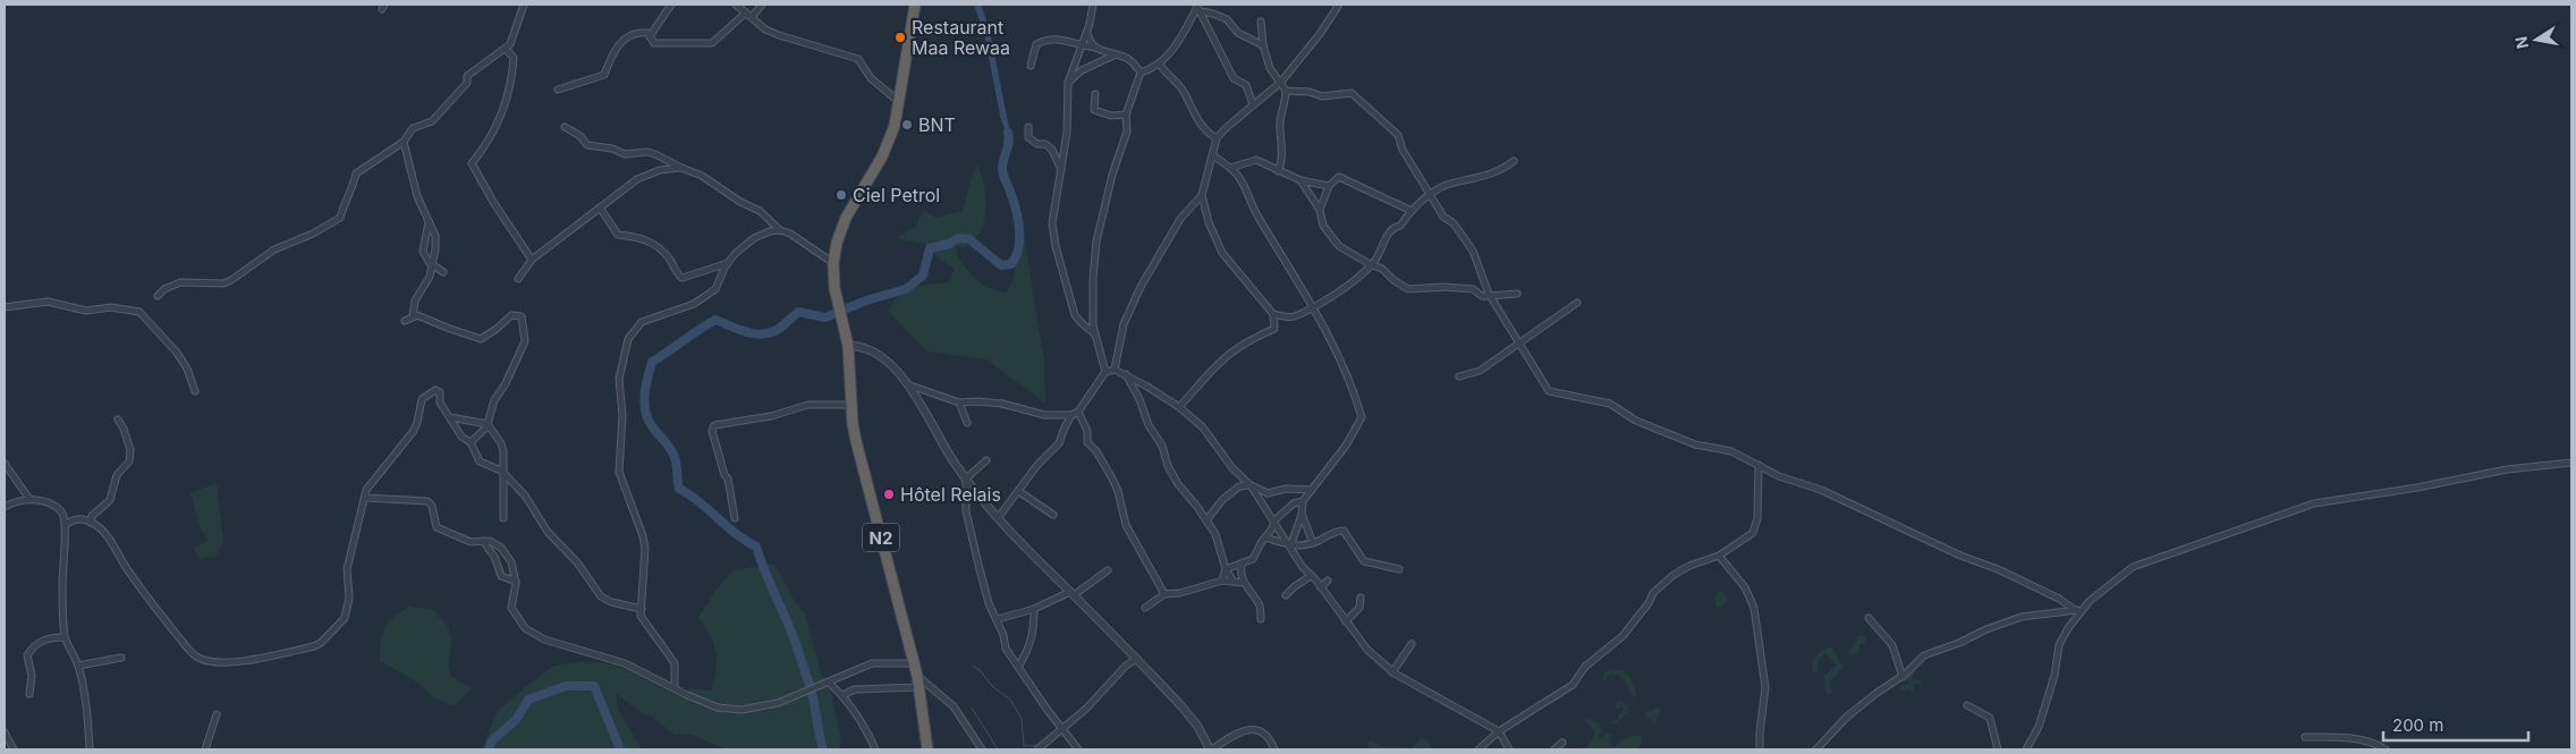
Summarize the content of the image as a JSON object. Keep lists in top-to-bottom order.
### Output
{
  "streets": {
    "highway": ["N2"]
  },
  "places": [
    "Restaurant Maa Rewaa",
    "BNT",
    "Ciel Petrol",
    "Hôtel Relais"
  ],
  "scale_bar": "200 m",
  "north": "left"
}
